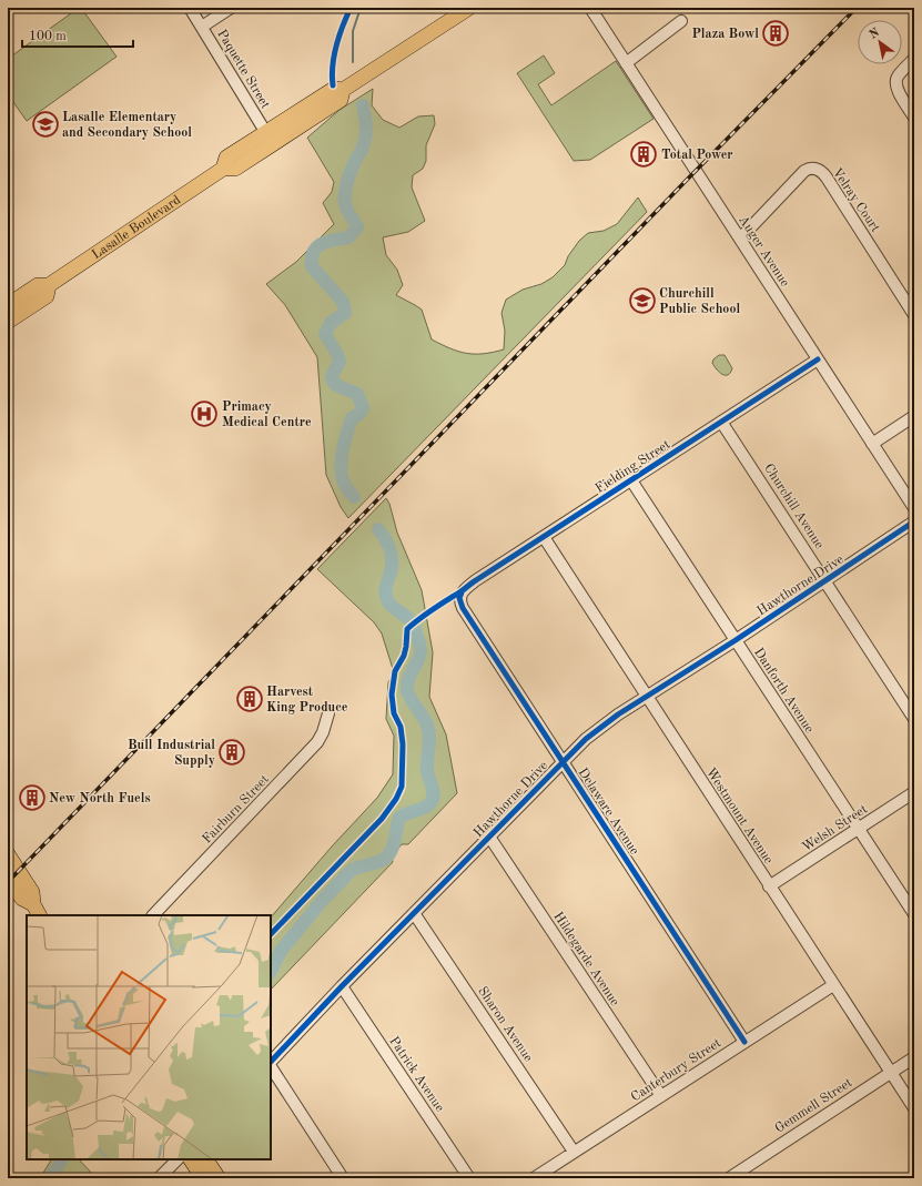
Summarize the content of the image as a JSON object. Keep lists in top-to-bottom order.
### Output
{
  "streets": {
    "main road": ["Lasalle Boulevard"],
    "street": [
      "Paquette Street",
      "Velray Court",
      "Auger Avenue",
      "Fielding Street",
      "Churchill Avenue",
      "Hawthorne Drive",
      "Danforth Avenue",
      "Fairburn Street",
      "Delaware Avenue",
      "Westmount Avenue",
      "Welsh Street",
      "Hildegarde Avenue",
      "Sharon Avenue",
      "Canterbury Street",
      "Patrick Avenue",
      "Gemmell Street"
    ]
  },
  "crossings": [
    ["Paquette Street", "Lasalle Boulevard"],
    ["Velray Court", "Auger Avenue"],
    ["Auger Avenue", "Fielding Street"],
    ["Fielding Street", "Churchill Avenue"],
    ["Fielding Street", "Danforth Avenue"],
    ["Fielding Street", "Delaware Avenue"],
    ["Fielding Street", "Westmount Avenue"],
    ["Churchill Avenue", "Hawthorne Drive"],
    ["Hawthorne Drive", "Danforth Avenue"],
    ["Hawthorne Drive", "Delaware Avenue"],
    ["Hawthorne Drive", "Westmount Avenue"],
    ["Hawthorne Drive", "Hildegarde Avenue"],
    ["Hawthorne Drive", "Sharon Avenue"],
    ["Hawthorne Drive", "Patrick Avenue"],
    ["Danforth Avenue", "Welsh Street"],
    ["Delaware Avenue", "Canterbury Street"],
    ["Westmount Avenue", "Welsh Street"],
    ["Westmount Avenue", "Canterbury Street"],
    ["Westmount Avenue", "Gemmell Street"],
    ["Hildegarde Avenue", "Canterbury Street"],
    ["Sharon Avenue", "Canterbury Street"]
  ],
  "places": {
    "building": [
      "Plaza Bowl",
      "Total Power",
      "Harvest King Produce",
      "Bull Industrial Supply",
      "New North Fuels"
    ],
    "school or university": ["Lasalle Elementary and Secondary School", "Churchill Public School"],
    "hospital": ["Primacy Medical Centre"]
  },
  "scale_bar": "100 m",
  "north": "top left"
}
